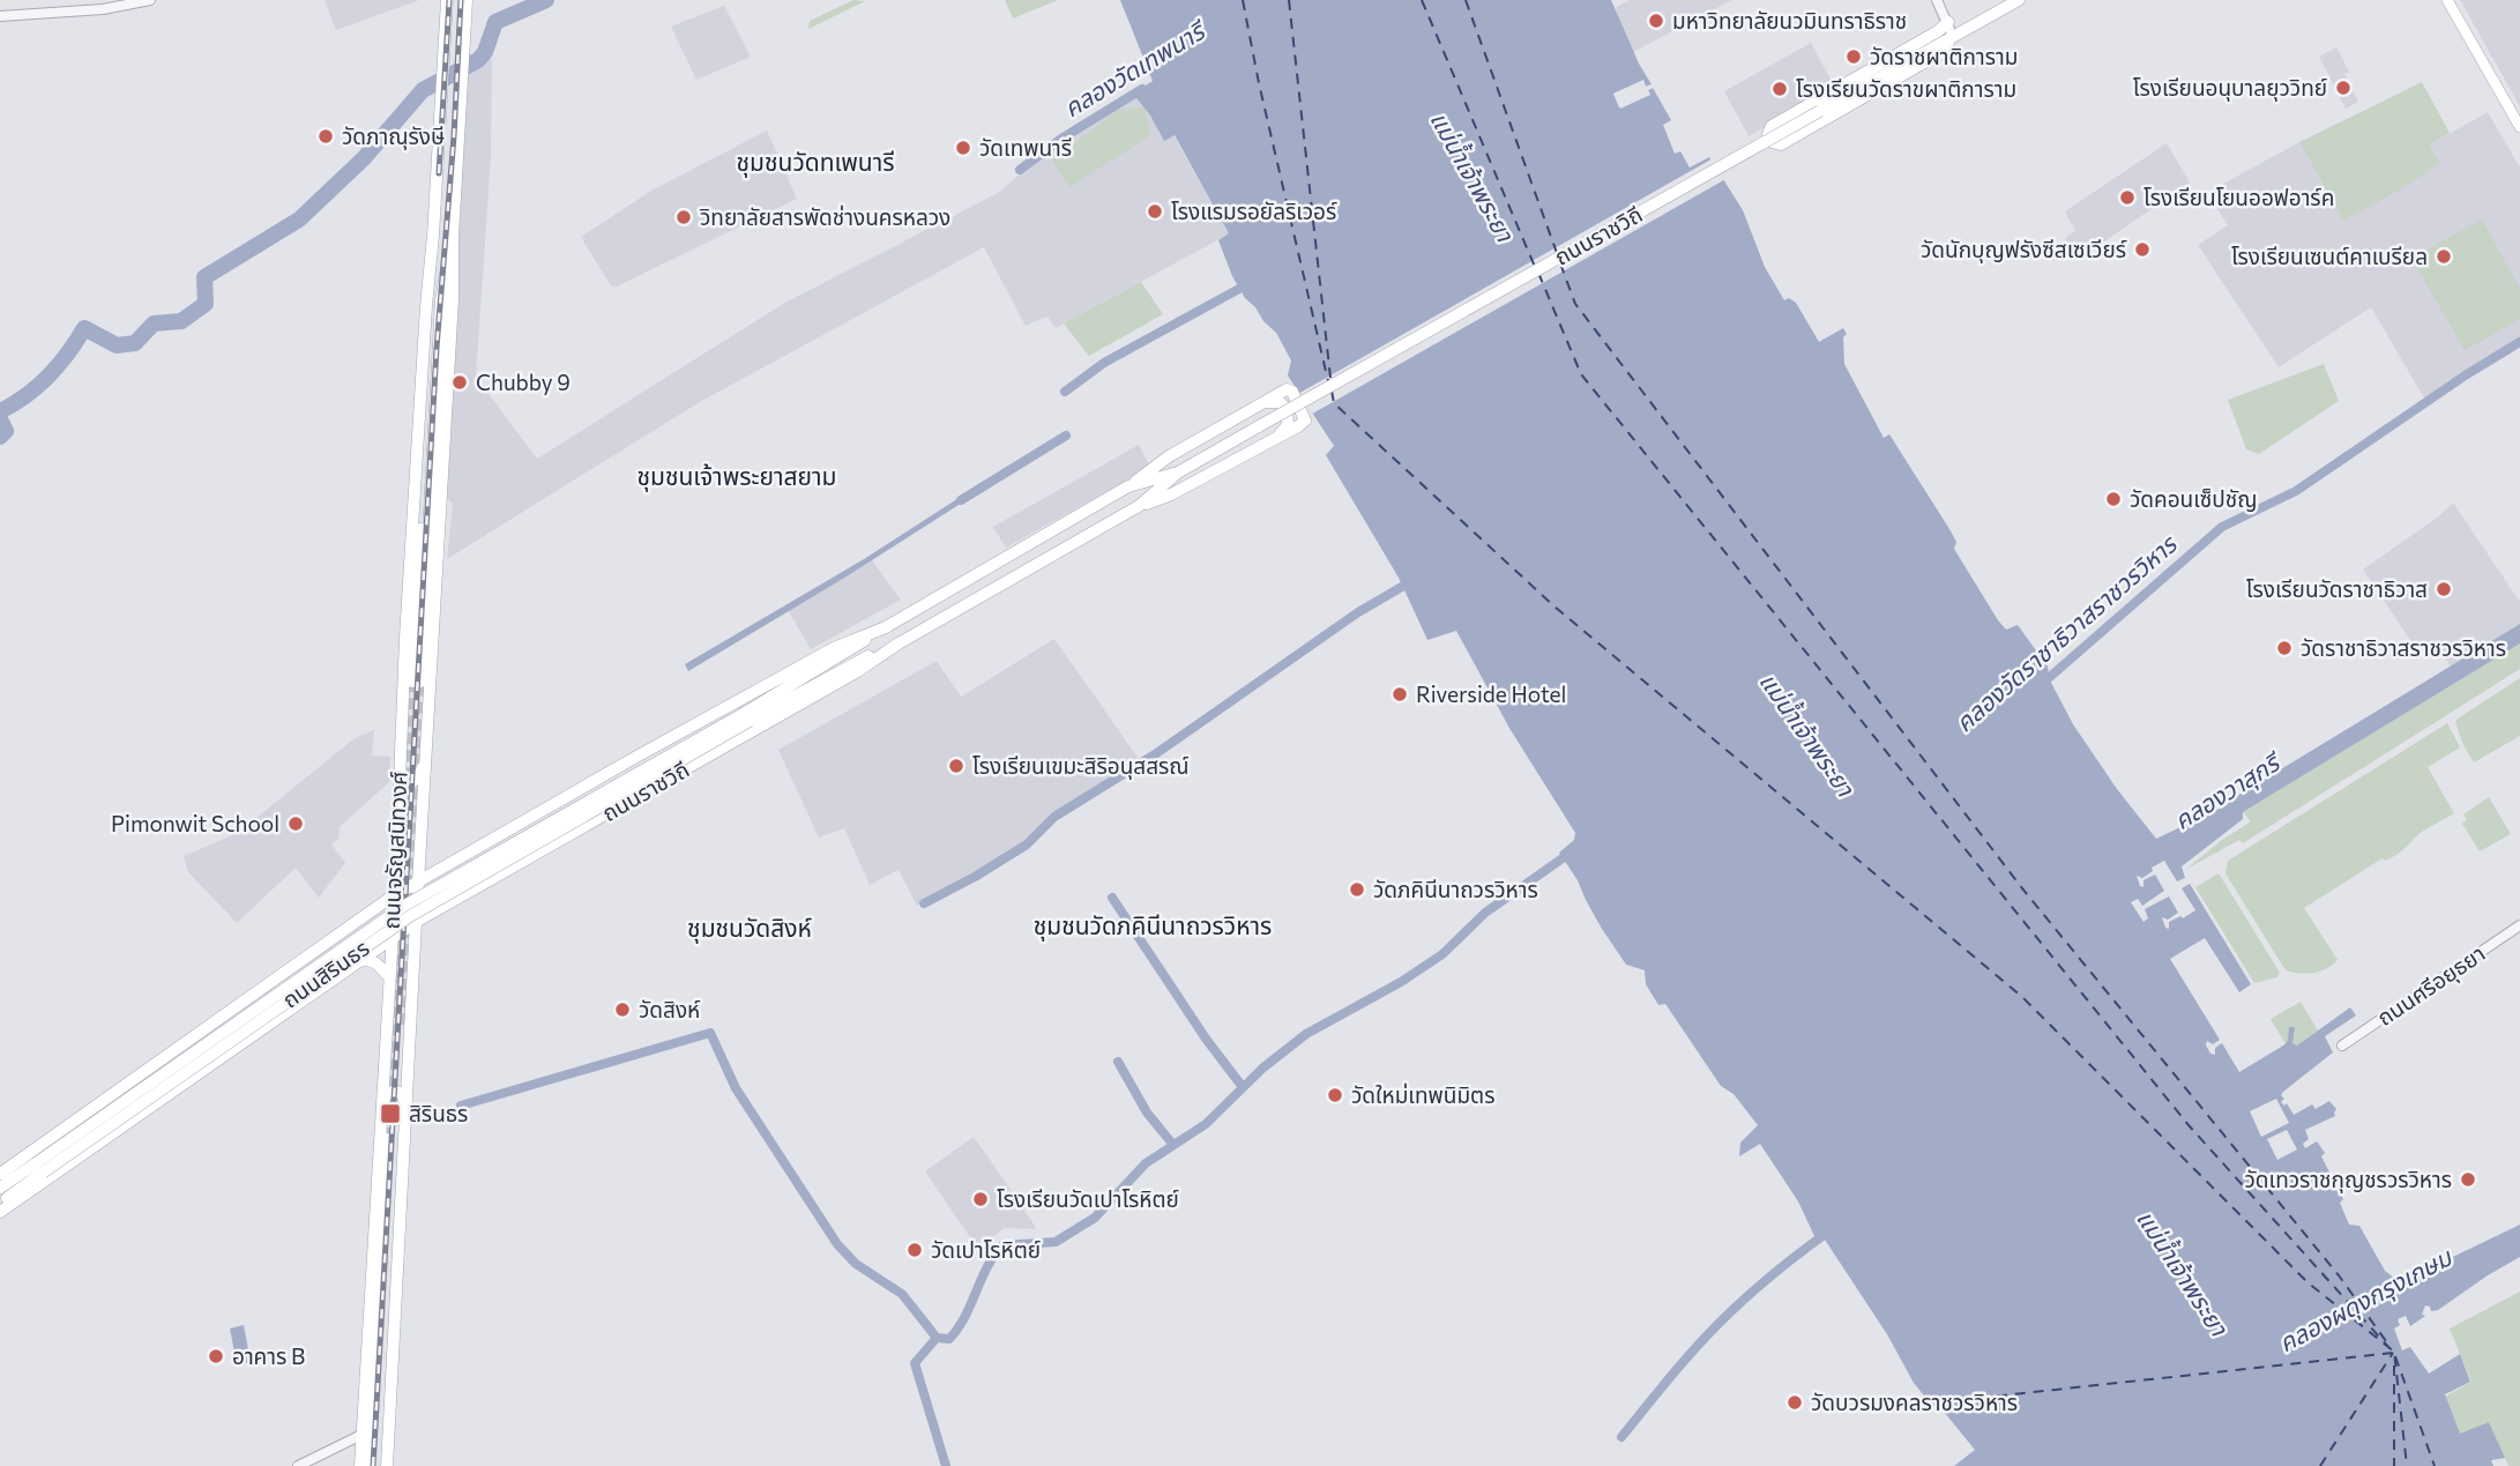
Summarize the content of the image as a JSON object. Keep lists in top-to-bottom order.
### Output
{
  "streets": {
    "main road": ["ถนนราชวิถี", "ถนนจรัญสนิทวงศ์", "ถนนสิรินธร"],
    "street": ["ถนนศรีอยุธยา"]
  },
  "crossings": [
    ["ถนนราชวิถี", "ถนนจรัญสนิทวงศ์"],
    ["ถนนราชวิถี", "ถนนสิรินธร"],
    ["ถนนจรัญสนิทวงศ์", "ถนนสิรินธร"]
  ],
  "districts": [
    "ชุมชนวัดทเพนารี",
    "ชุมชนเจ้าพระยาสยาม",
    "ชุมชนวัดภคินีนาถวรวิหาร",
    "ชุมชนวัดสิงห์"
  ],
  "water": [
    "คลองวัดเทพนารี",
    "แม่น้ำเจ้าพระยา",
    "คลองวัดราชาธิวาสราชวรวิหาร",
    "คลองวาสุกรี",
    "คลองผดุงกรุงเกษม"
  ],
  "places": {
    "other": [
      "มหาวิทยาลัยนวมินทราธิราช",
      "วัดราชผาติการาม",
      "โรงเรียนอนุบาลยุววิทย์",
      "โรงเรียนวัดราขผาติการาม",
      "วัดภาณุรังษี",
      "วัดเทพนารี",
      "โรงเรียนโยนออฟอาร์ค",
      "โรงแรมรอยัลริเวอร์",
      "วิทยาลัยสารพัดช่างนครหลวง",
      "วัดนักบุญฟรังซีสเซเวียร์",
      "โรงเรียนเซนต์คาเบรียล",
      "Chubby 9",
      "วัดคอนเซ็ปชัญ",
      "โรงเรียนวัดราชาธิวาส",
      "วัดราชาธิวาสราชวรวิหาร",
      "Riverside Hotel",
      "โรงเรียนเขมะสิริอนุสสรณ์",
      "Pimonwit School",
      "วัดภคินีนาถวรวิหาร",
      "วัดสิงห์",
      "วัดใหม่เทพนิมิตร",
      "วัดเทวราชกุญชรวรวิหาร",
      "โรงเรียนวัดเปาโรหิตย์",
      "วัดเปาโรหิตย์",
      "อาคาร B",
      "วัดบวรมงคลราชวรวิหาร"
    ],
    "transit": ["สิรินธร"]
  }
}
